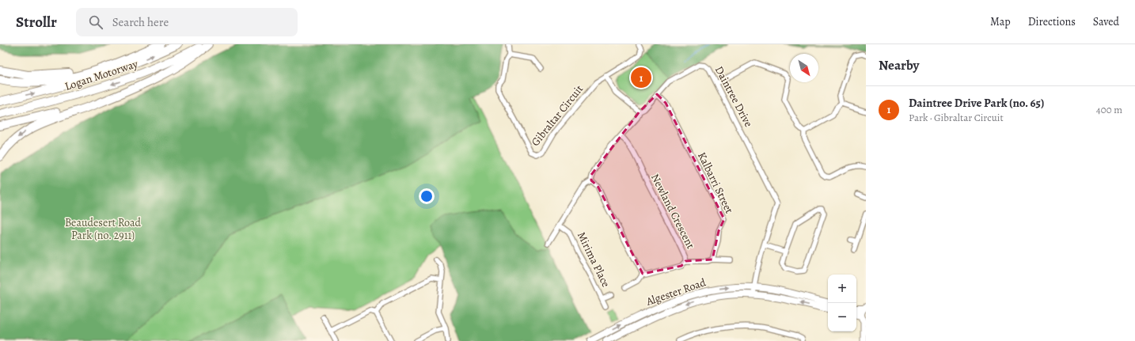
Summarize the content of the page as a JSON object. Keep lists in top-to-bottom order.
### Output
{
  "streets": {
    "highway": ["Logan Motorway"],
    "main road": ["Algester Road"],
    "street": [
      "Daintree Drive",
      "Gibraltar Circuit",
      "Kalbarri Street",
      "Newland Crescent",
      "Mirima Place"
    ]
  },
  "crossings": [
    ["Daintree Drive", "Kalbarri Street"],
    ["Daintree Drive", "Newland Crescent"],
    ["Daintree Drive", "Mirima Place"],
    ["Daintree Drive", "Algester Road"]
  ],
  "parks": ["Beaudesert Road Park (no. 2911)"],
  "north": "bottom right",
  "page": {
    "header": "Strollr",
    "search": "Search here",
    "nav": ["Map", "Directions", "Saved"],
    "heading": "Nearby",
    "pins": "1",
    "list": [
      {
        "mark": "1",
        "name": "Daintree Drive Park (no. 65)",
        "note": "Park · Gibraltar Circuit",
        "value": "400 m"
      }
    ],
    "map_buttons": ["+", "−"]
  }
}
